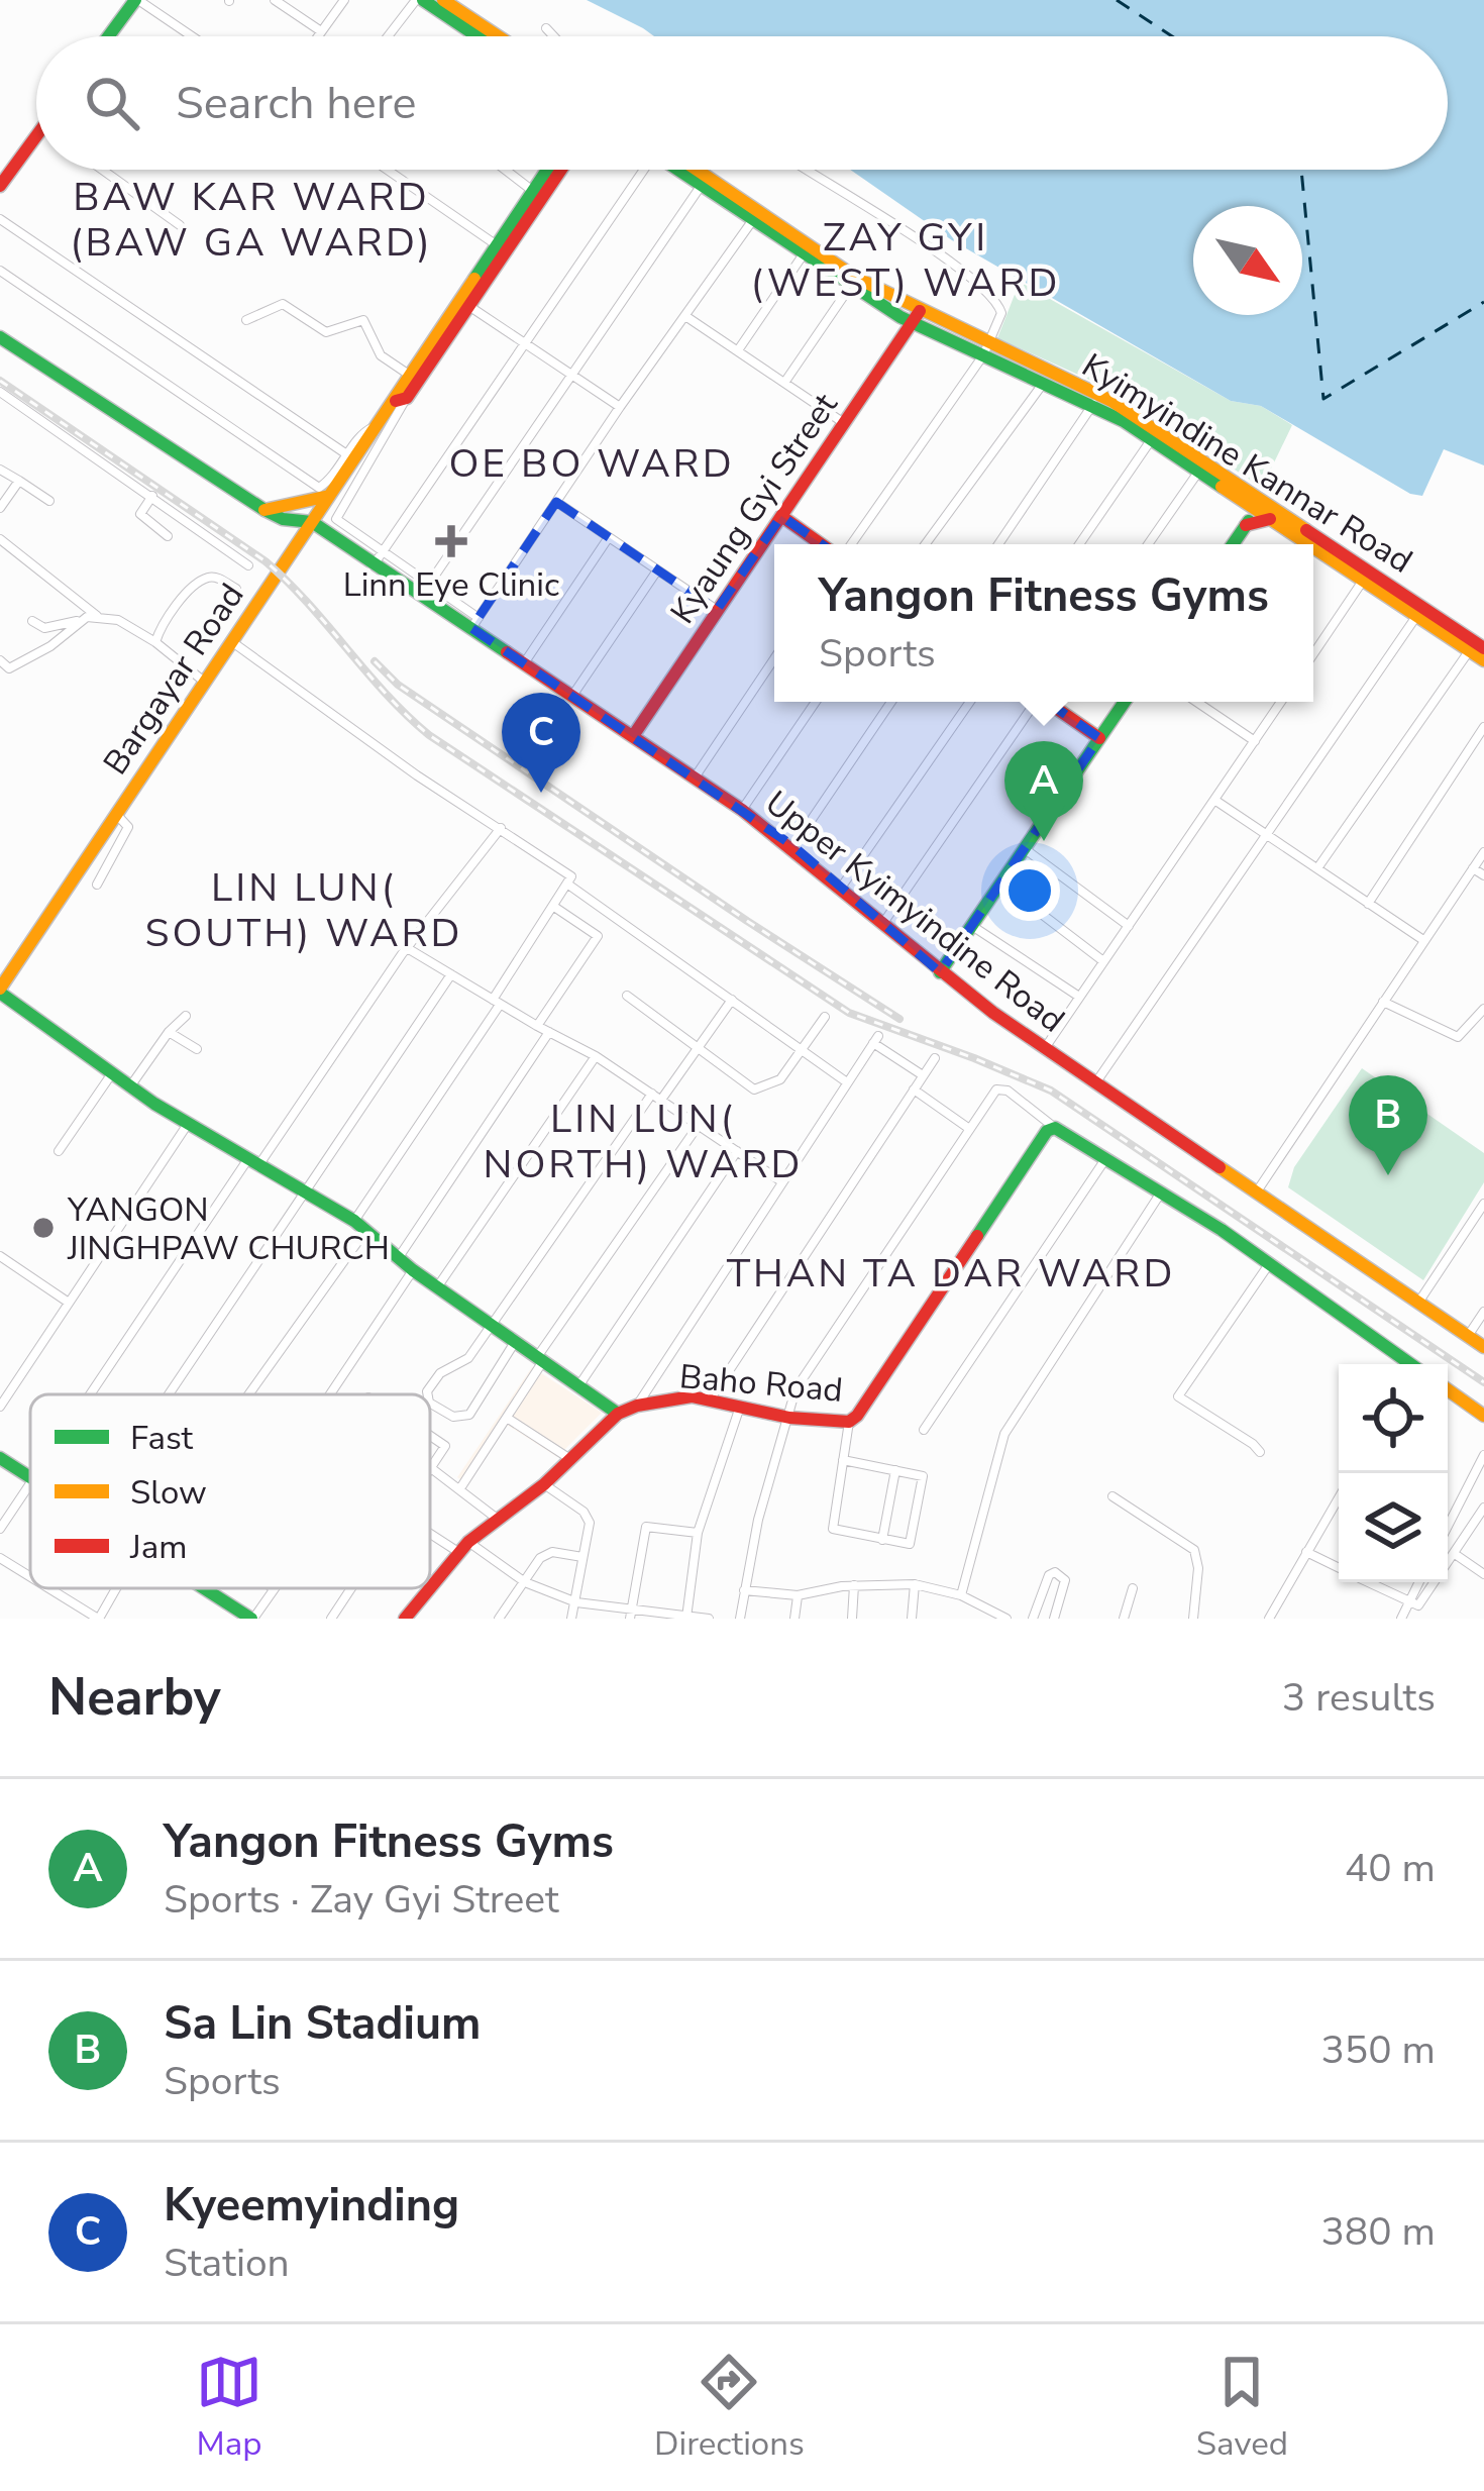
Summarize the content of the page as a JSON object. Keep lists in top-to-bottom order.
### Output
{
  "streets": {
    "main road": [
      "Kyimyindine Kannar Road",
      "Kyaung Gyi Street",
      "Bargayar Road",
      "Upper Kyimyindine Road",
      "Baho Road"
    ]
  },
  "crossings": [
    ["Kyimyindine Kannar Road", "Kyaung Gyi Street"],
    ["Kyaung Gyi Street", "Upper Kyimyindine Road"],
    ["Bargayar Road", "Upper Kyimyindine Road"]
  ],
  "districts": [
    "BAW KAR WARD (BAW GA WARD)",
    "ZAY GYI (WEST) WARD",
    "OE BO WARD",
    "LIN LUN( SOUTH) WARD",
    "LIN LUN( NORTH) WARD",
    "THAN TA DAR WARD"
  ],
  "places": {
    "health": ["Linn Eye Clinic"],
    "other": ["YANGON JINGHPAW CHURCH"]
  },
  "legend": ["Fast", "Slow", "Jam"],
  "north": "bottom right",
  "page": {
    "search": "Search here",
    "popup": ["Yangon Fitness Gyms", "Sports"],
    "pins": ["C", "A", "B"],
    "heading": ["Nearby", "3 results"],
    "list": [
      {
        "mark": "A",
        "name": "Yangon Fitness Gyms",
        "note": "Sports · Zay Gyi Street",
        "value": "40 m"
      },
      {
        "mark": "B",
        "name": "Sa Lin Stadium",
        "note": "Sports",
        "value": "350 m"
      },
      {
        "mark": "C",
        "name": "Kyeemyinding",
        "note": "Station",
        "value": "380 m"
      }
    ],
    "nav": ["Map", "Directions", "Saved"]
  }
}
